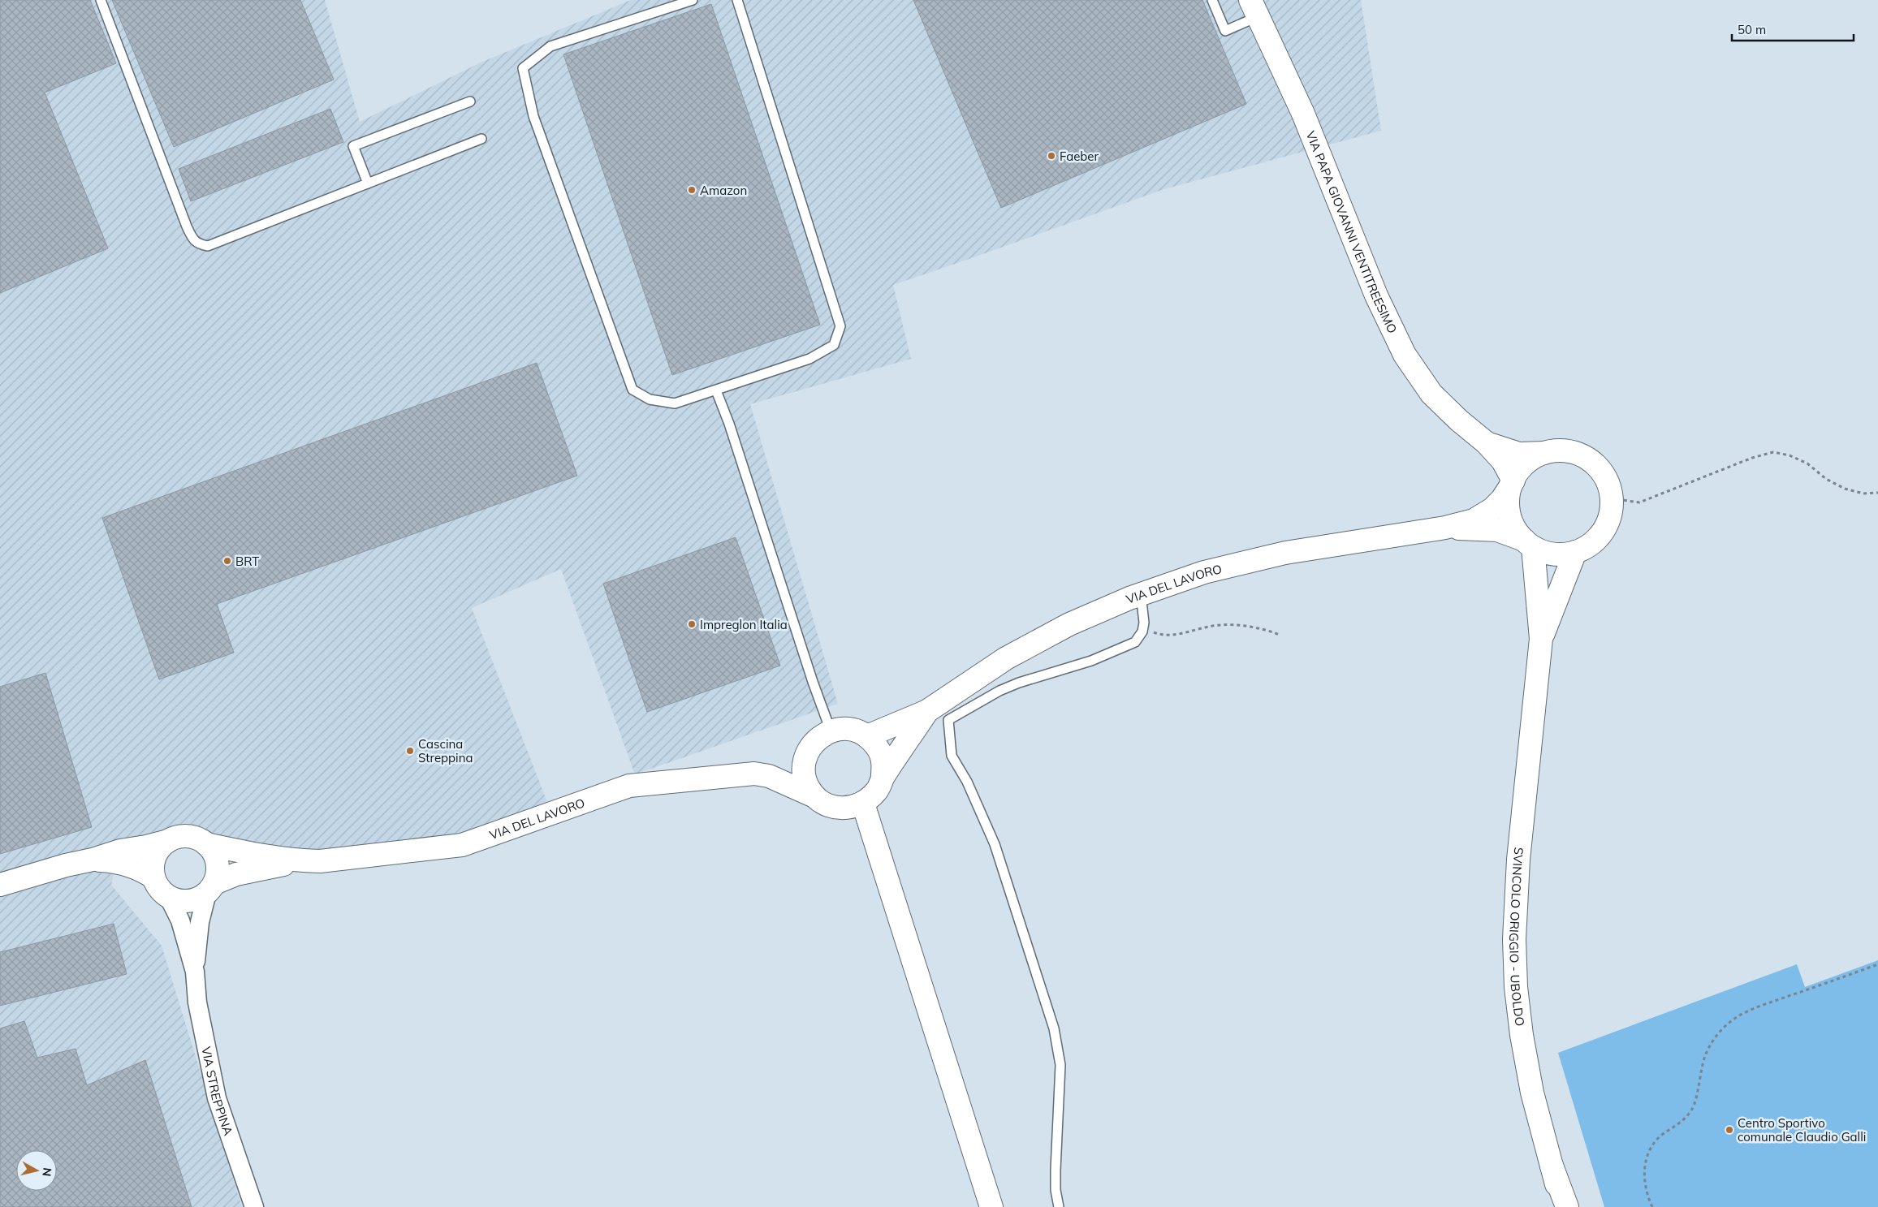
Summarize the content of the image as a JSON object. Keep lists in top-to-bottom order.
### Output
{
  "streets": {
    "main road": ["VIA PAPA GIOVANNI VENTITREESIMO", "VIA DEL LAVORO", "SVINCOLO ORIGGIO - UBOLDO"],
    "street": ["VIA STREPPINA"]
  },
  "crossings": [
    ["VIA PAPA GIOVANNI VENTITREESIMO", "VIA DEL LAVORO"],
    ["VIA PAPA GIOVANNI VENTITREESIMO", "SVINCOLO ORIGGIO - UBOLDO"],
    ["VIA DEL LAVORO", "SVINCOLO ORIGGIO - UBOLDO"],
    ["VIA DEL LAVORO", "VIA STREPPINA"]
  ],
  "places": [
    "Faeber",
    "Amazon",
    "BRT",
    "Impreglon Italia",
    "Cascina Streppina",
    "Centro Sportivo comunale Claudio Galli"
  ],
  "scale_bar": "50 m",
  "north": "right"
}
